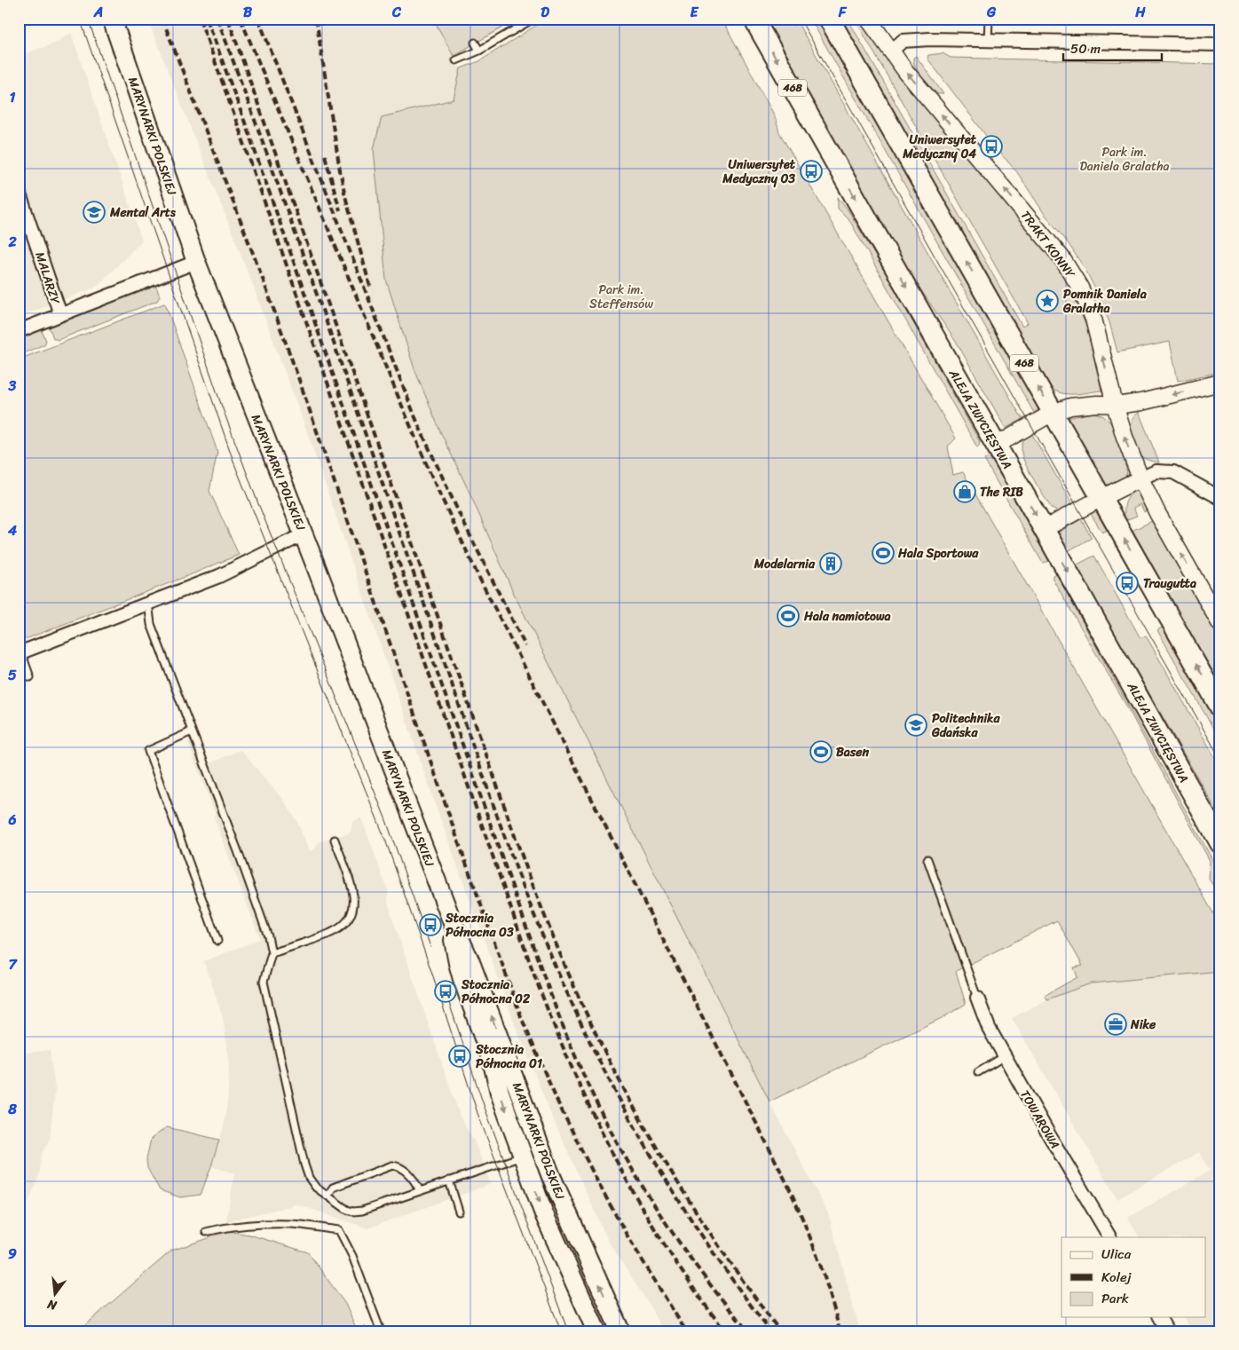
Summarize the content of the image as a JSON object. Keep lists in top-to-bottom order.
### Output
{
  "streets": {
    "main road": ["468", "MARYNARKI POLSKIEJ", "ALEJA ZWYCIĘSTWA"],
    "street": ["TRAKT KONNY", "MALARZY", "TOWAROWA"]
  },
  "one_way": ["TRAKT KONNY"],
  "parks": ["Park im. Daniela Gralatha", "Park im. Steffensów"],
  "places": {
    "bus stop": [
      "Uniwersytet Medyczny 04",
      "Uniwersytet Medyczny 03",
      "Traugutta",
      "Stocznia Północna 03",
      "Stocznia Północna 02",
      "Stocznia Północna 01"
    ],
    "school or university": ["Mental Arts", "Politechnika Gdańska"],
    "place": ["Pomnik Daniela Gralatha"],
    "shop": ["The RIB"],
    "sports": ["Hala Sportowa", "Hala namiotowa", "Basen"],
    "building": ["Modelarnia"],
    "office": ["Nike"]
  },
  "legend": ["Ulica", "Kolej", "Park"],
  "scale_bar": "50 m",
  "north": "bottom",
  "grid": {
    "columns": [
      "A",
      "B",
      "C",
      "D",
      "E",
      "F",
      "G",
      "H"
    ],
    "rows": [
      "1",
      "2",
      "3",
      "4",
      "5",
      "6",
      "7",
      "8",
      "9"
    ]
  }
}
